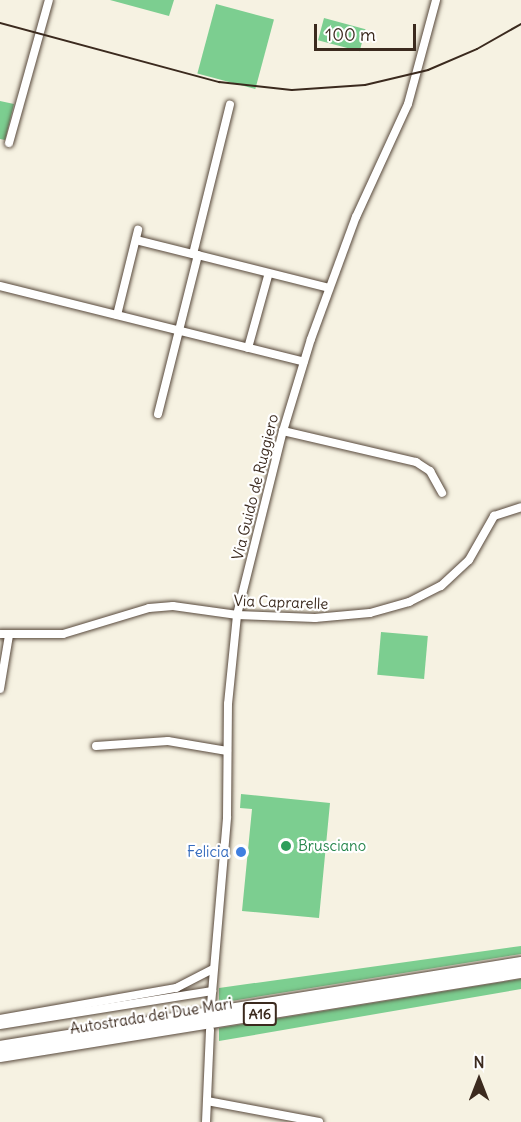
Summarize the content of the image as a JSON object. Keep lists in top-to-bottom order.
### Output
{
  "streets": {
    "highway": ["A16", "Autostrada dei Due Mari"],
    "street": ["Via Guido de Ruggiero", "Via Caprarelle"]
  },
  "crossings": [
    ["Via Guido de Ruggiero", "Via Caprarelle"]
  ],
  "places": ["Brusciano", "Felicia"],
  "scale_bar": "100 m",
  "north": "top"
}
